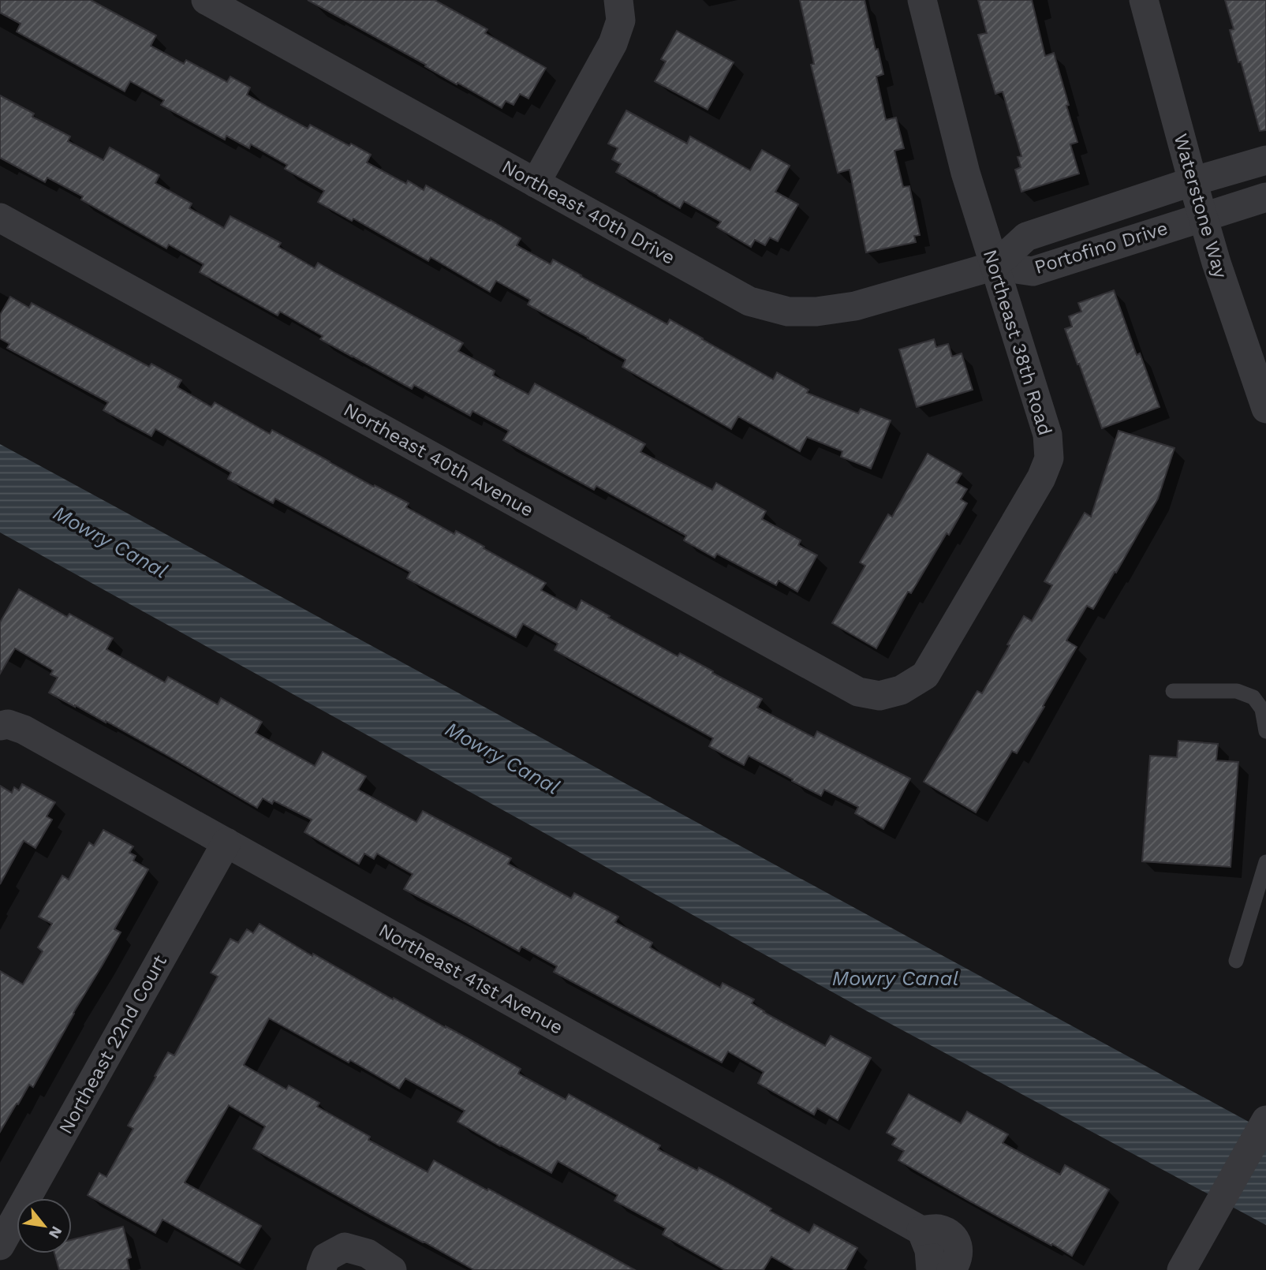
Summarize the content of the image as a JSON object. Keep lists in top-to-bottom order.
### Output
{
  "streets": {
    "street": [
      "Waterstone Way",
      "Northeast 40th Drive",
      "Portofino Drive",
      "Northeast 38th Road",
      "Northeast 40th Avenue",
      "Northeast 41st Avenue",
      "Northeast 22nd Court"
    ]
  },
  "crossings": [
    ["Waterstone Way", "Portofino Drive"],
    ["Northeast 40th Drive", "Portofino Drive"],
    ["Northeast 40th Drive", "Northeast 38th Road"],
    ["Portofino Drive", "Northeast 38th Road"],
    ["Northeast 38th Road", "Northeast 40th Avenue"],
    ["Northeast 41st Avenue", "Northeast 22nd Court"]
  ],
  "water": ["Mowry Canal"],
  "north": "bottom right"
}
